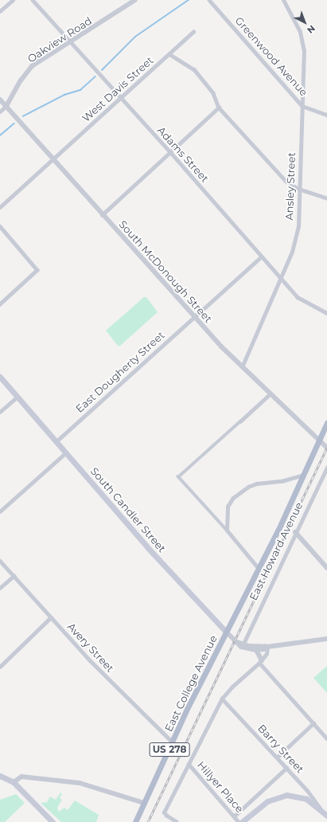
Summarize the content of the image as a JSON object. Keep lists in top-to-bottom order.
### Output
{
  "streets": {
    "main road": ["South Candler Street", "East College Avenue", "US 278"],
    "street": [
      "Oakview Road",
      "Greenwood Avenue",
      "West Davis Street",
      "Adams Street",
      "Ansley Street",
      "South McDonough Street",
      "East Dougherty Street",
      "East Howard Avenue",
      "Avery Street",
      "Barry Street",
      "Hillyer Place"
    ]
  },
  "crossings": [
    ["Oakview Road", "Adams Street"],
    ["Oakview Road", "South McDonough Street"],
    ["Greenwood Avenue", "Ansley Street"],
    ["West Davis Street", "Adams Street"],
    ["West Davis Street", "South McDonough Street"],
    ["Adams Street", "Ansley Street"],
    ["Adams Street", "East Dougherty Street"],
    ["Ansley Street", "South McDonough Street"],
    ["South McDonough Street", "East Dougherty Street"],
    ["South McDonough Street", "East College Avenue"],
    ["South McDonough Street", "US 278"],
    ["East Dougherty Street", "South Candler Street"],
    ["South Candler Street", "East College Avenue"],
    ["Avery Street", "East College Avenue"],
    ["East College Avenue", "US 278"]
  ],
  "north": "bottom right"
}
